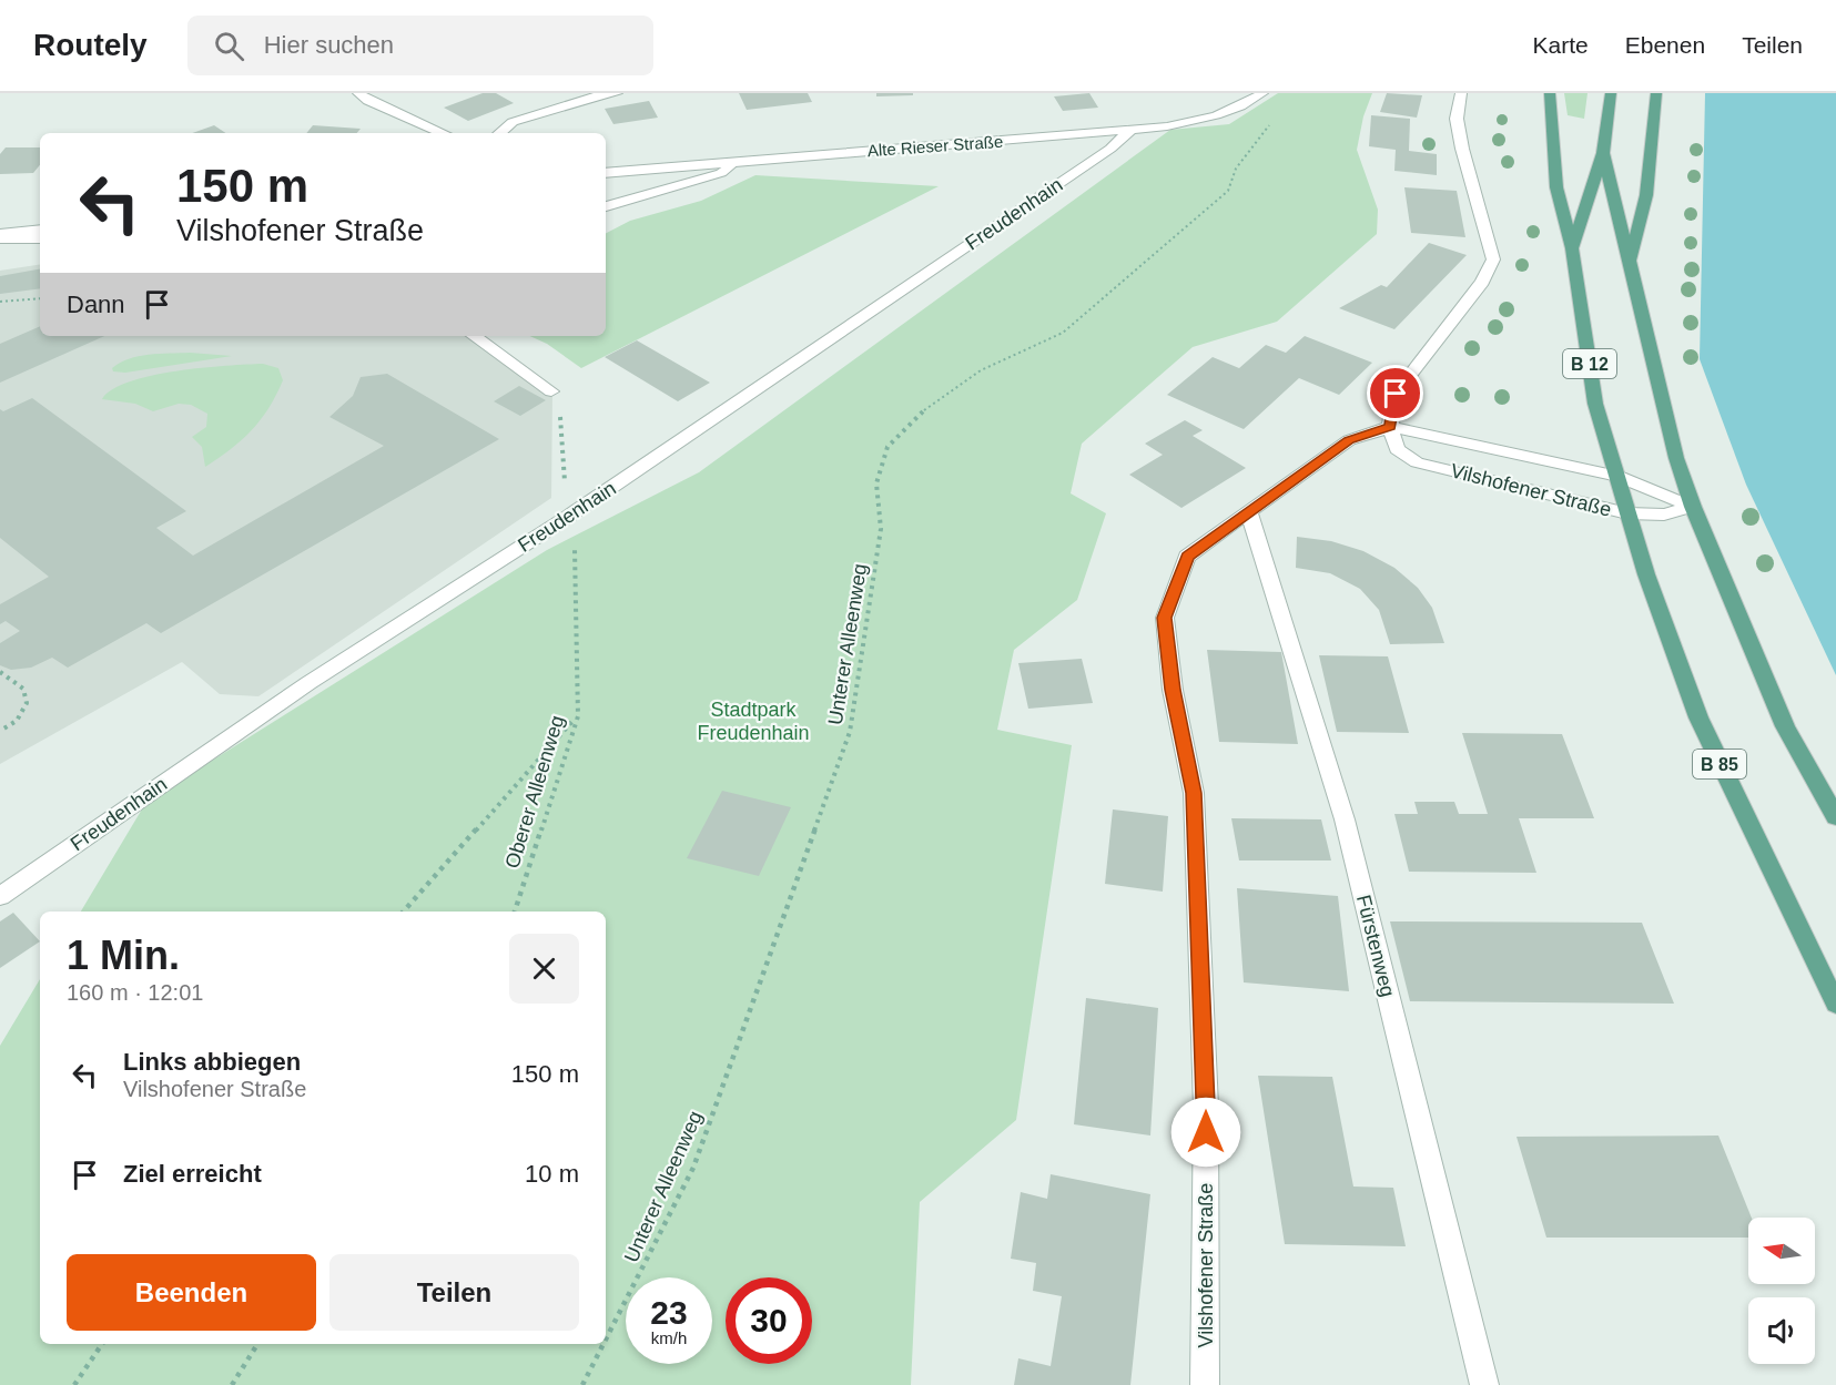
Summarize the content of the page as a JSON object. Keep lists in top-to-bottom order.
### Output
{
  "streets": {
    "main road": ["B 12", "B 85"],
    "street": [
      "Alte Rieser Straße",
      "Freudenhain",
      "Vilshofener Straße",
      "Fürstenweg"
    ],
    "path": ["Unterer Alleenweg", "Oberer Alleenweg"]
  },
  "crossings": [
    ["Alte Rieser Straße", "Freudenhain"],
    ["Freudenhain", "Oberer Alleenweg"],
    ["B 12", "Vilshofener Straße"],
    ["B 12", "B 85"],
    ["Vilshofener Straße", "B 85"],
    ["Vilshofener Straße", "Fürstenweg"]
  ],
  "parks": ["Stadtpark Freudenhain"],
  "north": "left",
  "page": {
    "header": "Routely",
    "search": "Hier suchen",
    "nav": ["Karte", "Ebenen", "Teilen"],
    "turn": ["150 m", "Vilshofener Straße"],
    "then": "Dann",
    "heading": ["1 Min.", "160 m · 12:01"],
    "list": [
      {
        "name": "Links abbiegen",
        "note": "Vilshofener Straße",
        "value": "150 m"
      },
      {
        "name": "Ziel erreicht",
        "value": "10 m"
      }
    ],
    "buttons": ["Beenden", "Teilen"],
    "speed": "23 km/h",
    "limit": "30"
  }
}
